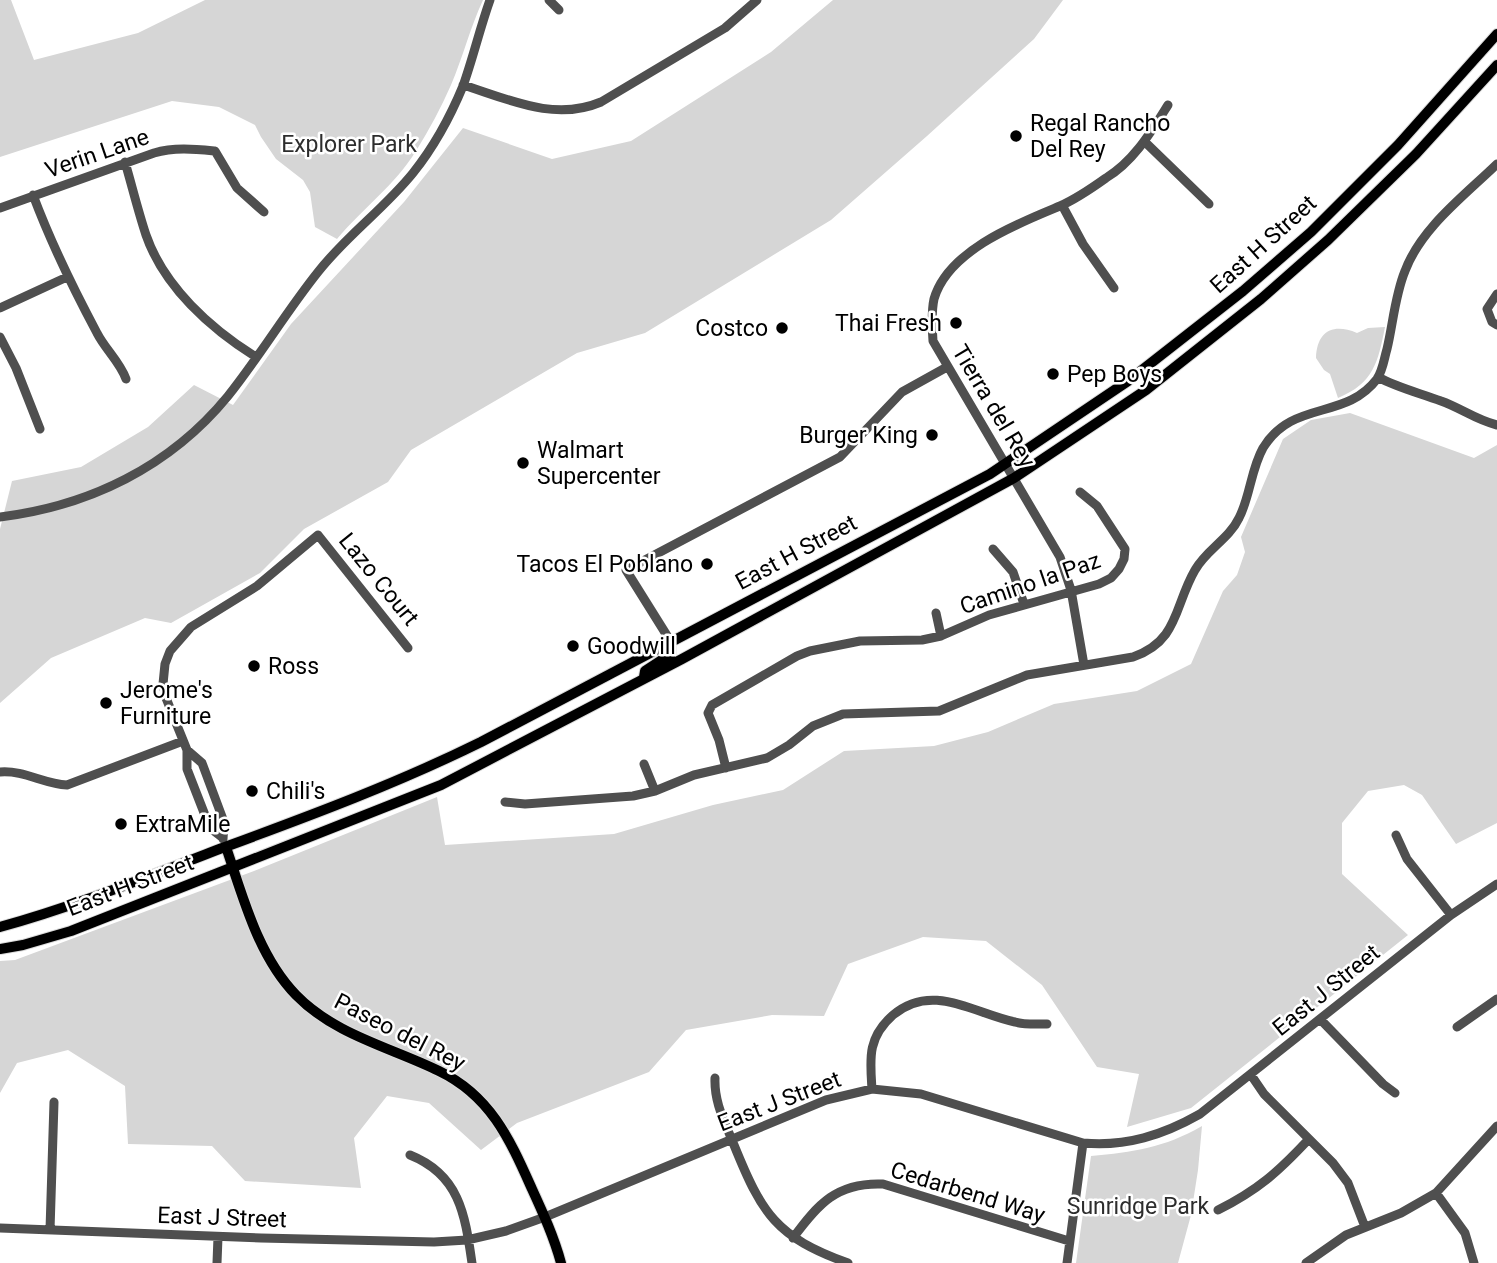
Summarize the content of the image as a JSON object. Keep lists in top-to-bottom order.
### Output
{
  "streets": {
    "main road": ["East H Street", "Paseo del Rey"],
    "street": [
      "Verin Lane",
      "Tierra del Rey",
      "Lazo Court",
      "Camino la Paz",
      "East J Street",
      "Cedarbend Way"
    ]
  },
  "crossings": [
    ["East H Street", "Tierra del Rey"],
    ["East H Street", "Paseo del Rey"],
    ["Tierra del Rey", "Camino la Paz"],
    ["Lazo Court", "Paseo del Rey"],
    ["East J Street", "Paseo del Rey"]
  ],
  "parks": ["Explorer Park", "Sunridge Park"],
  "places": [
    "Regal Rancho Del Rey",
    "Thai Fresh",
    "Costco",
    "Pep Boys",
    "Burger King",
    "Walmart Supercenter",
    "Tacos El Poblano",
    "Goodwill",
    "Ross",
    "Jerome's Furniture",
    "Chili's",
    "ExtraMile"
  ]
}
